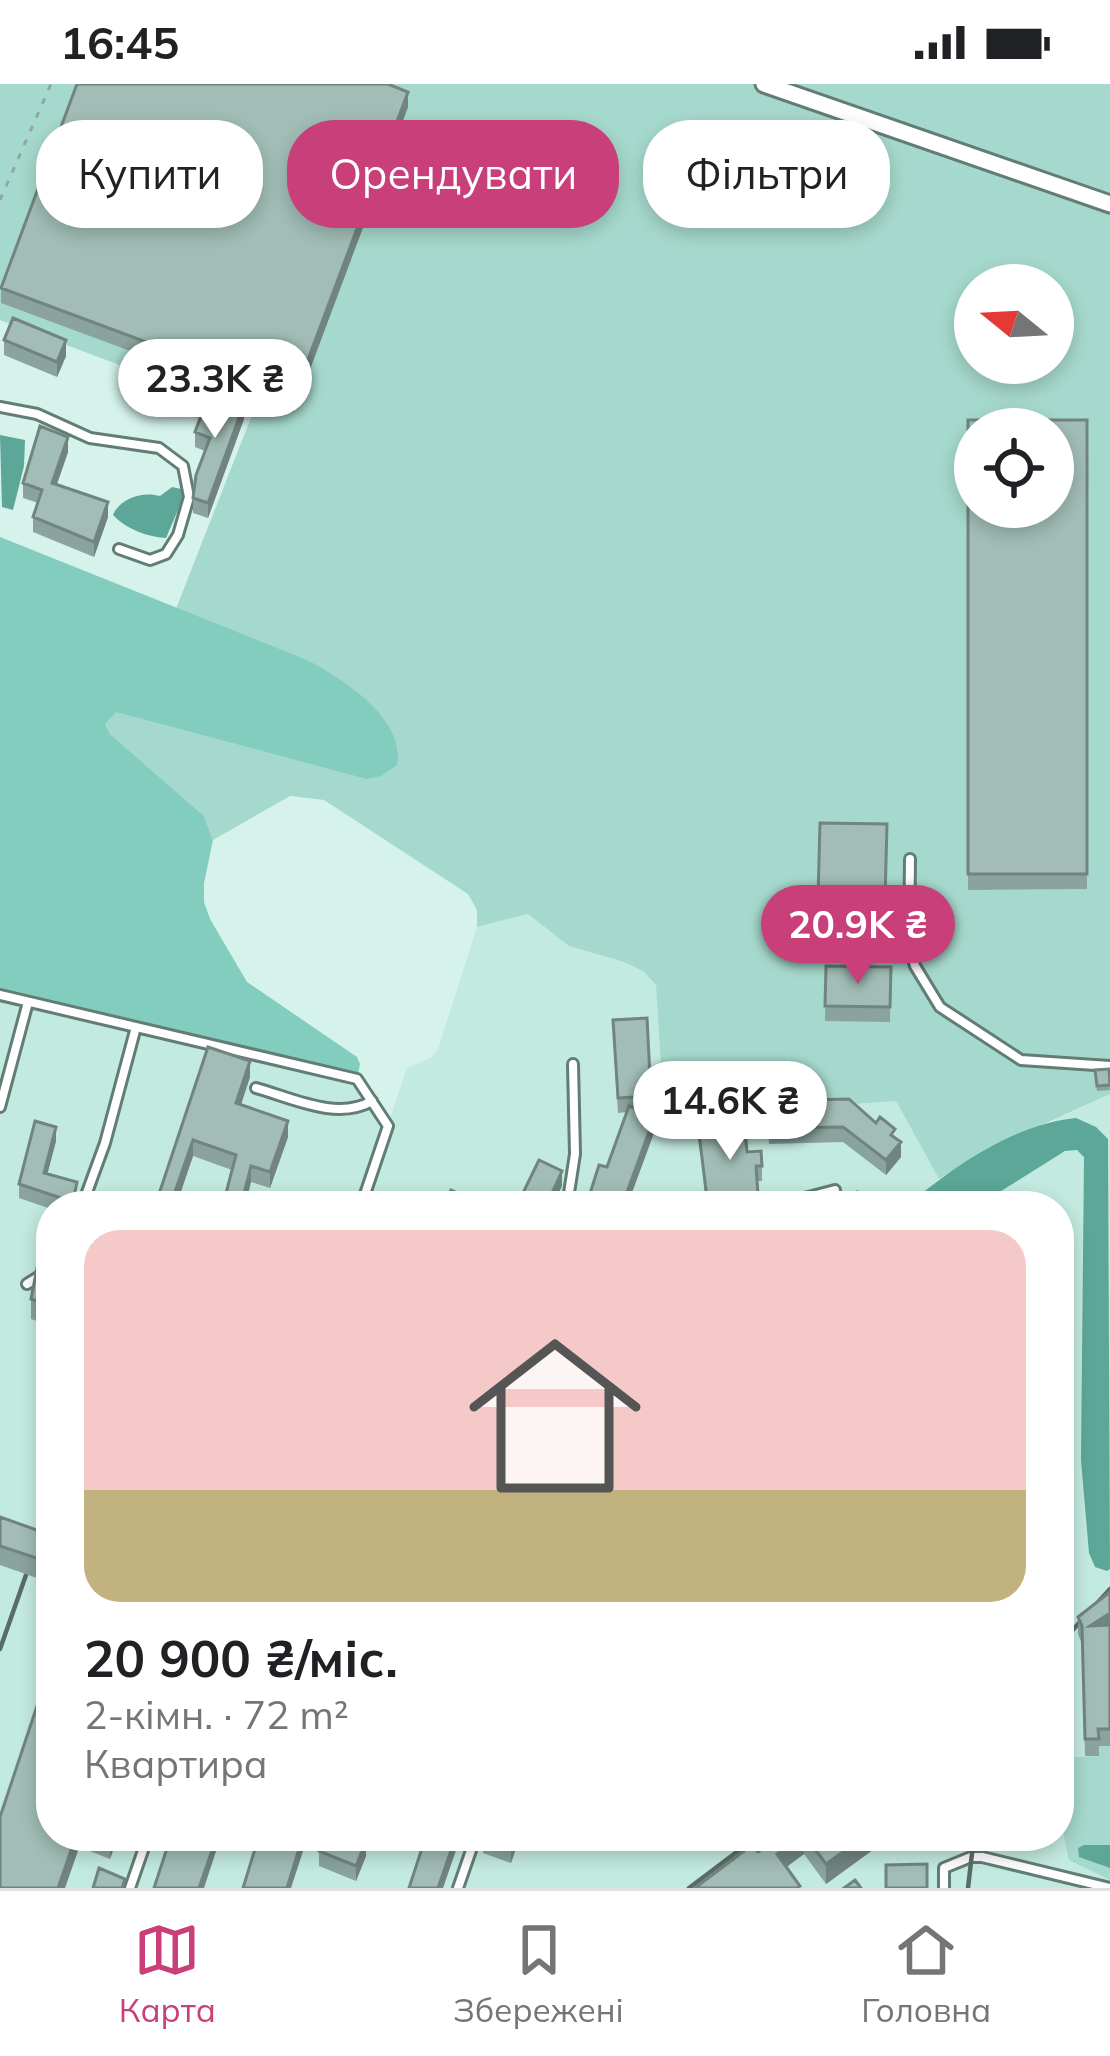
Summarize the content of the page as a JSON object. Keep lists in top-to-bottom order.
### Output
{
  "north": "left",
  "page": {
    "status": "16:45",
    "chip": ["Купити", "Орендувати", "Фільтри"],
    "price": ["23.3K ₴", "20.9K ₴", "14.6K ₴"],
    "list": [
      {
        "name": "20 900 ₴/міс.",
        "note": "2-кімн. · 72 m² · Квартира"
      }
    ],
    "tabs": ["Карта", "Збережені", "Головна"]
  }
}
